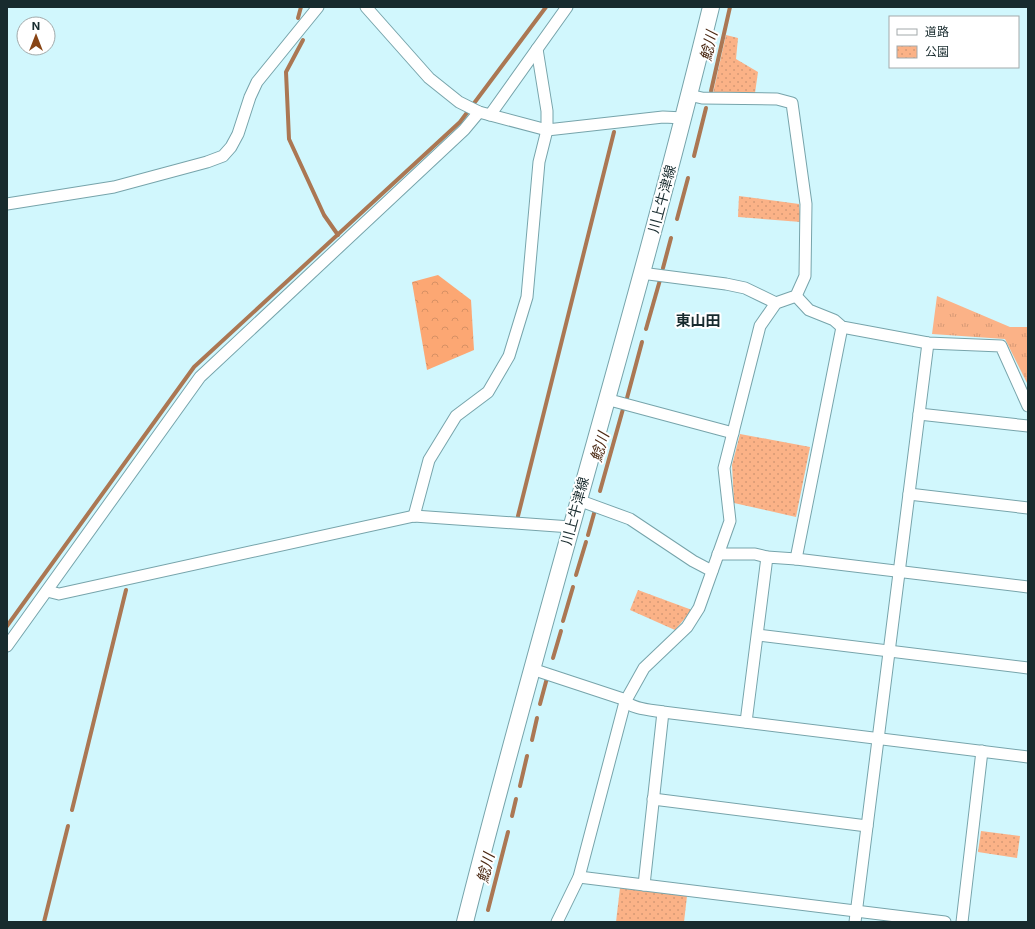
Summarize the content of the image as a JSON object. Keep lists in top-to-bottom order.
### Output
{
  "streets": {
    "main road": ["川上牛津線"]
  },
  "districts": ["東山田"],
  "water": ["鯰川"],
  "legend": ["道路", "公園"],
  "north": "top"
}
